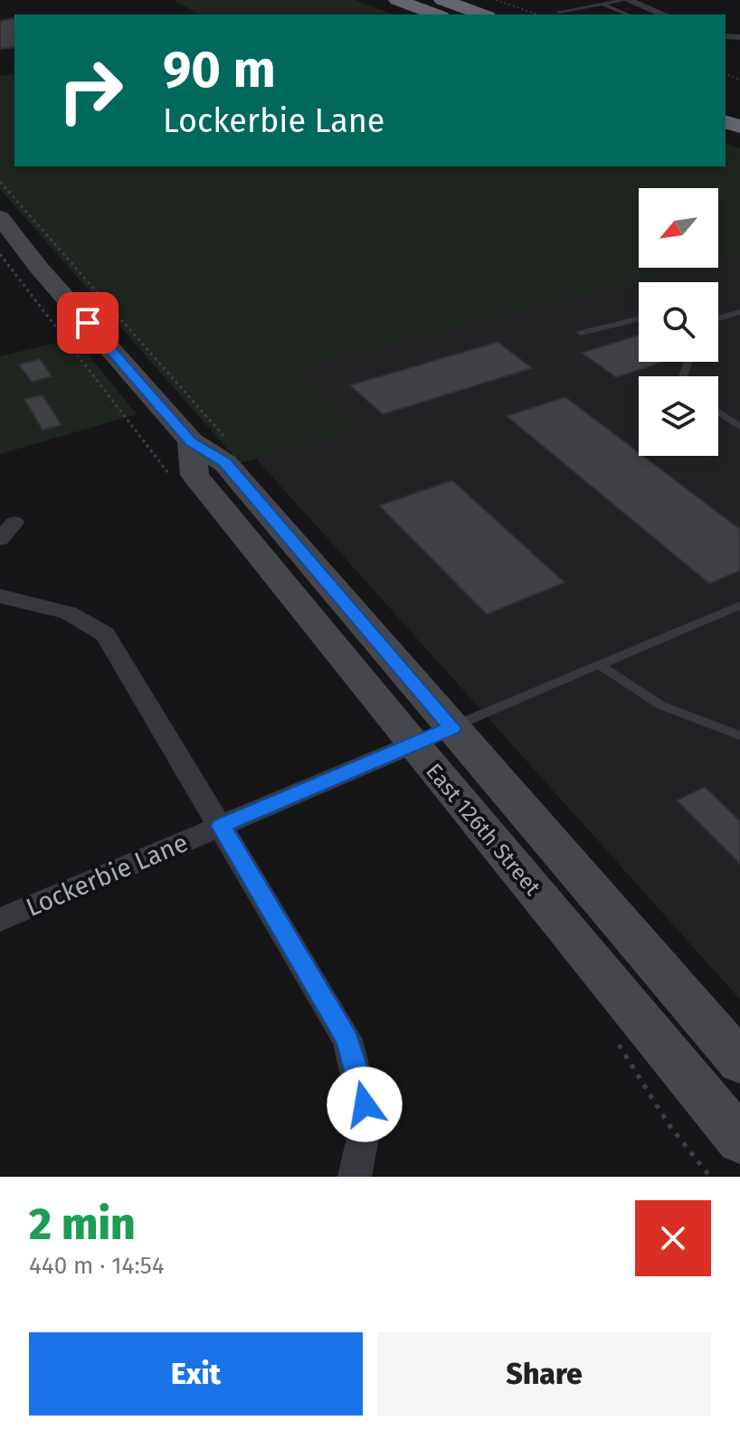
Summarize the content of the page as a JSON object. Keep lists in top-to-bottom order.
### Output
{
  "streets": {
    "main road": ["East 126th Street"],
    "street": ["Lockerbie Lane"]
  },
  "crossings": [
    ["East 126th Street", "Lockerbie Lane"]
  ],
  "north": "bottom left",
  "page": {
    "turn": ["90 m", "Lockerbie Lane"],
    "heading": ["2 min", "440 m · 14:54"],
    "buttons": ["Exit", "Share"]
  }
}
